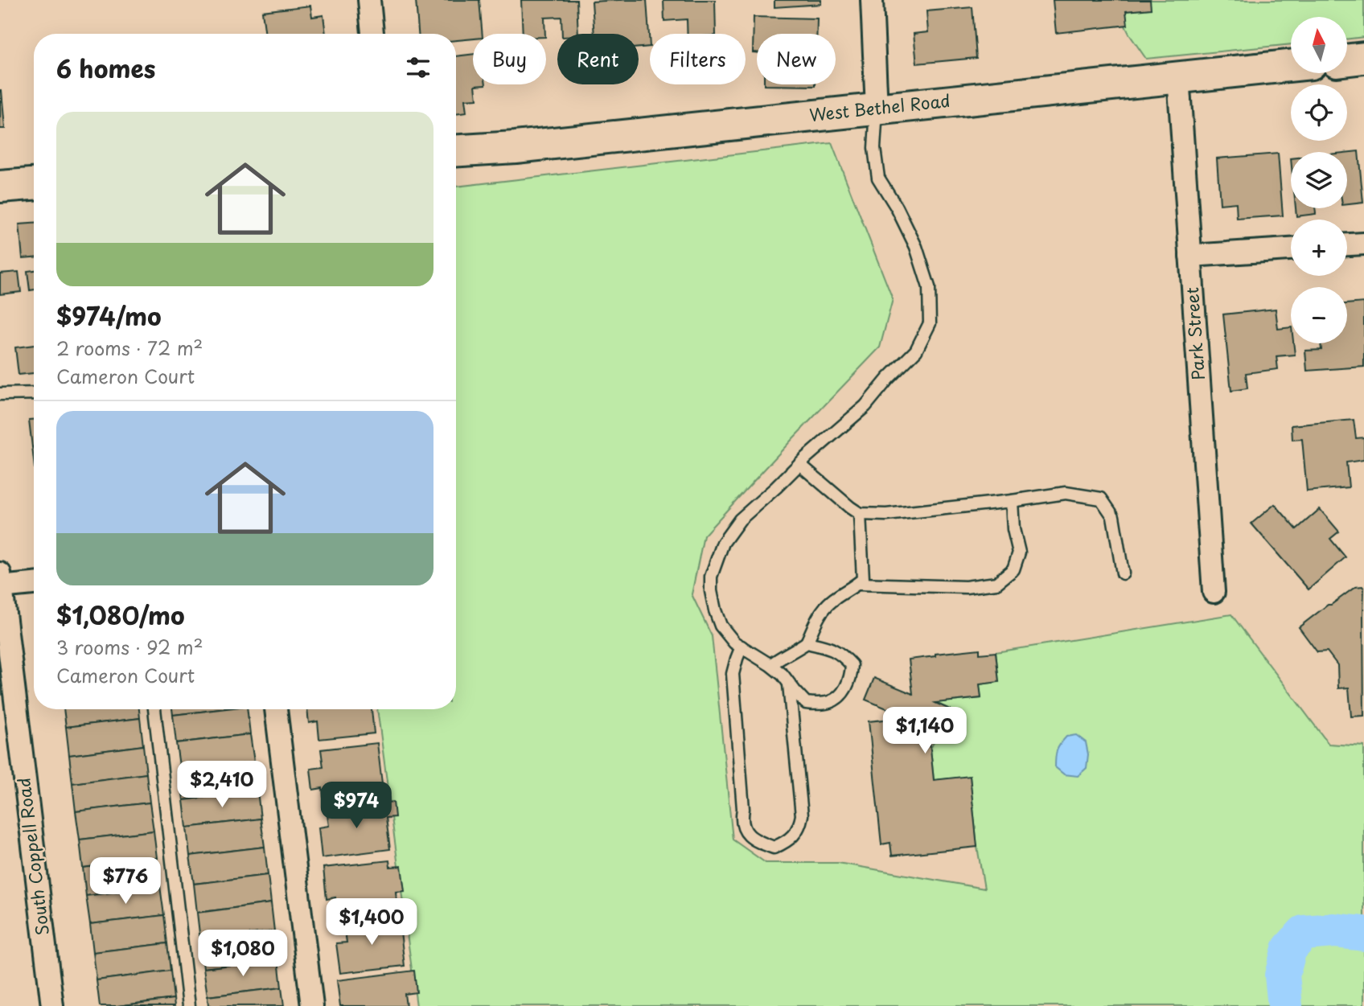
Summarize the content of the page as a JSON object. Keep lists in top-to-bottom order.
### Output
{
  "streets": {
    "main road": ["West Bethel Road"],
    "street": ["Park Street", "South Coppell Road"]
  },
  "crossings": [
    ["West Bethel Road", "Park Street"]
  ],
  "north": "top",
  "page": {
    "map_buttons": ["+", "−"],
    "chip": [
      "Buy",
      "Rent",
      "Filters",
      "New"
    ],
    "heading": "6 homes",
    "list": [
      {
        "name": "$974/mo",
        "note": "2 rooms · 72 m² · Cameron Court"
      },
      {
        "name": "$1,080/mo",
        "note": "3 rooms · 92 m² · Cameron Court"
      }
    ],
    "price": [
      "$1,140",
      "$2,410",
      "$974",
      "$776",
      "$1,400",
      "$1,080"
    ]
  }
}
